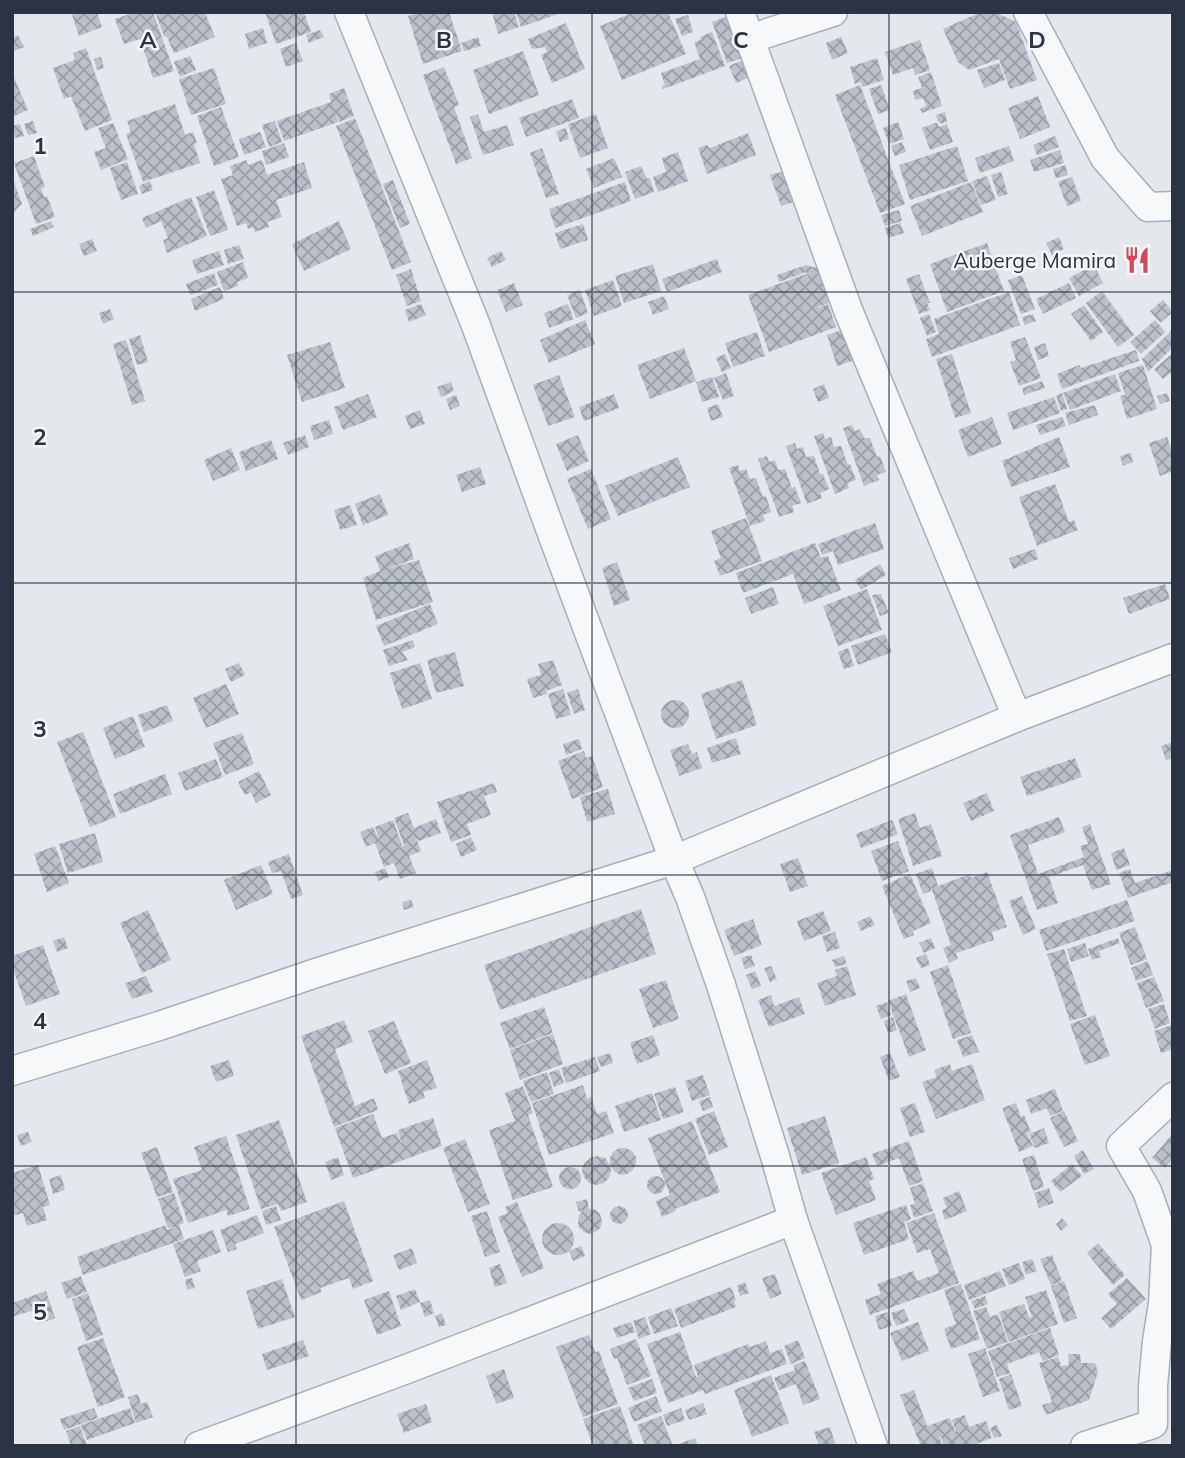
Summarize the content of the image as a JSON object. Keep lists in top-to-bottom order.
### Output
{
  "places": {
    "restaurant": ["Auberge Mamira"]
  },
  "grid": {
    "columns": [
      "A",
      "B",
      "C",
      "D"
    ],
    "rows": [
      "1",
      "2",
      "3",
      "4",
      "5"
    ]
  }
}
